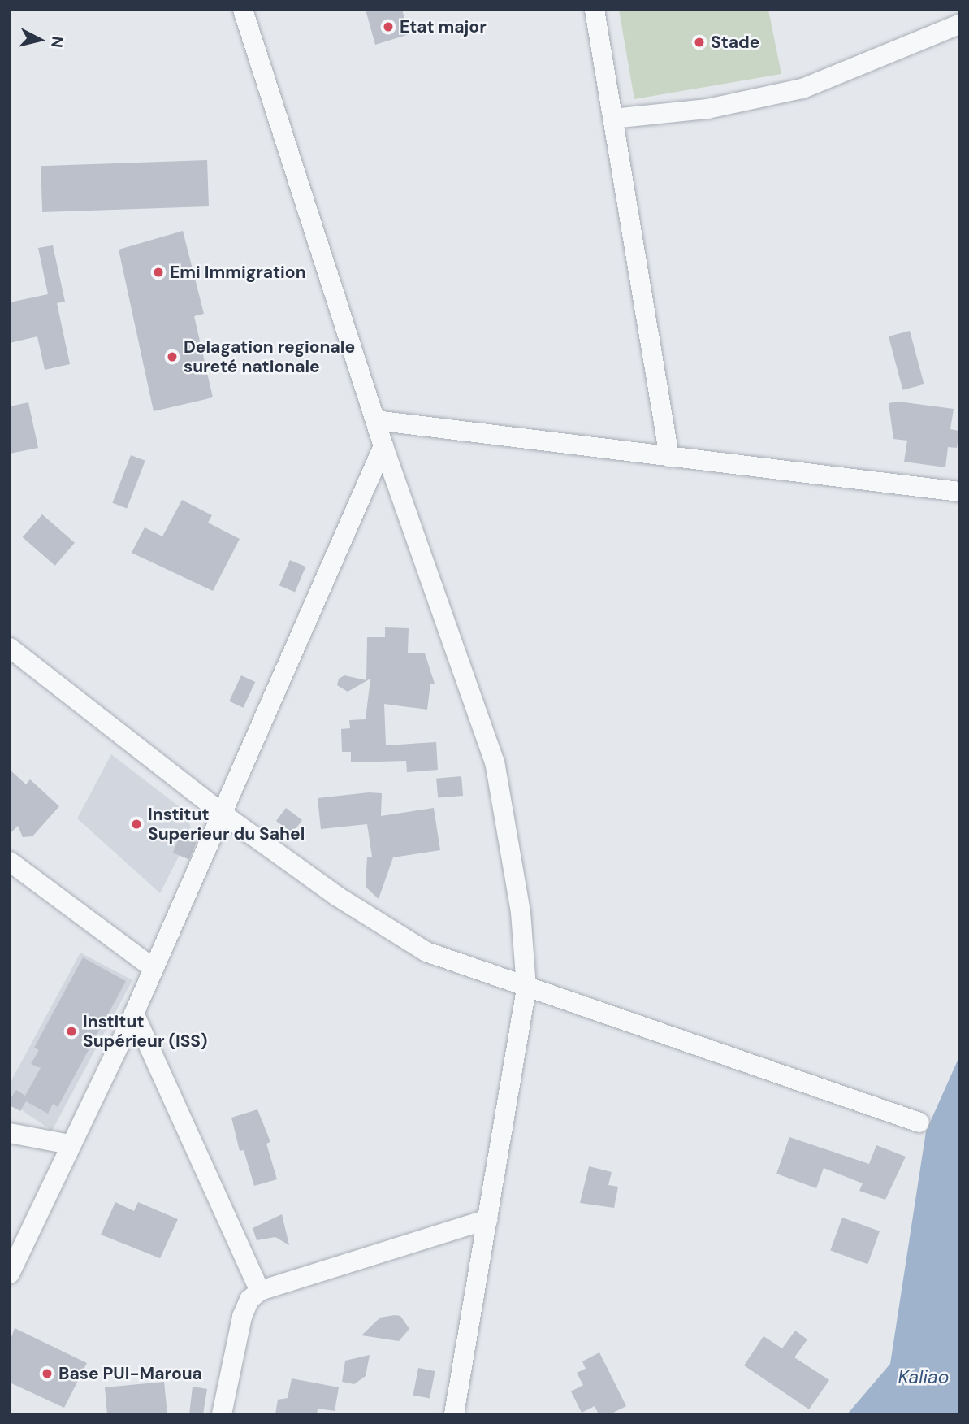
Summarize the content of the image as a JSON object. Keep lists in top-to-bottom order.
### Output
{
  "water": ["Kaliao"],
  "places": [
    "Etat major",
    "Stade",
    "Emi Immigration",
    "Delagation regionale sureté nationale",
    "Institut Superieur du Sahel",
    "Institut Supérieur (ISS)",
    "Base PUI-Maroua"
  ],
  "north": "right"
}
